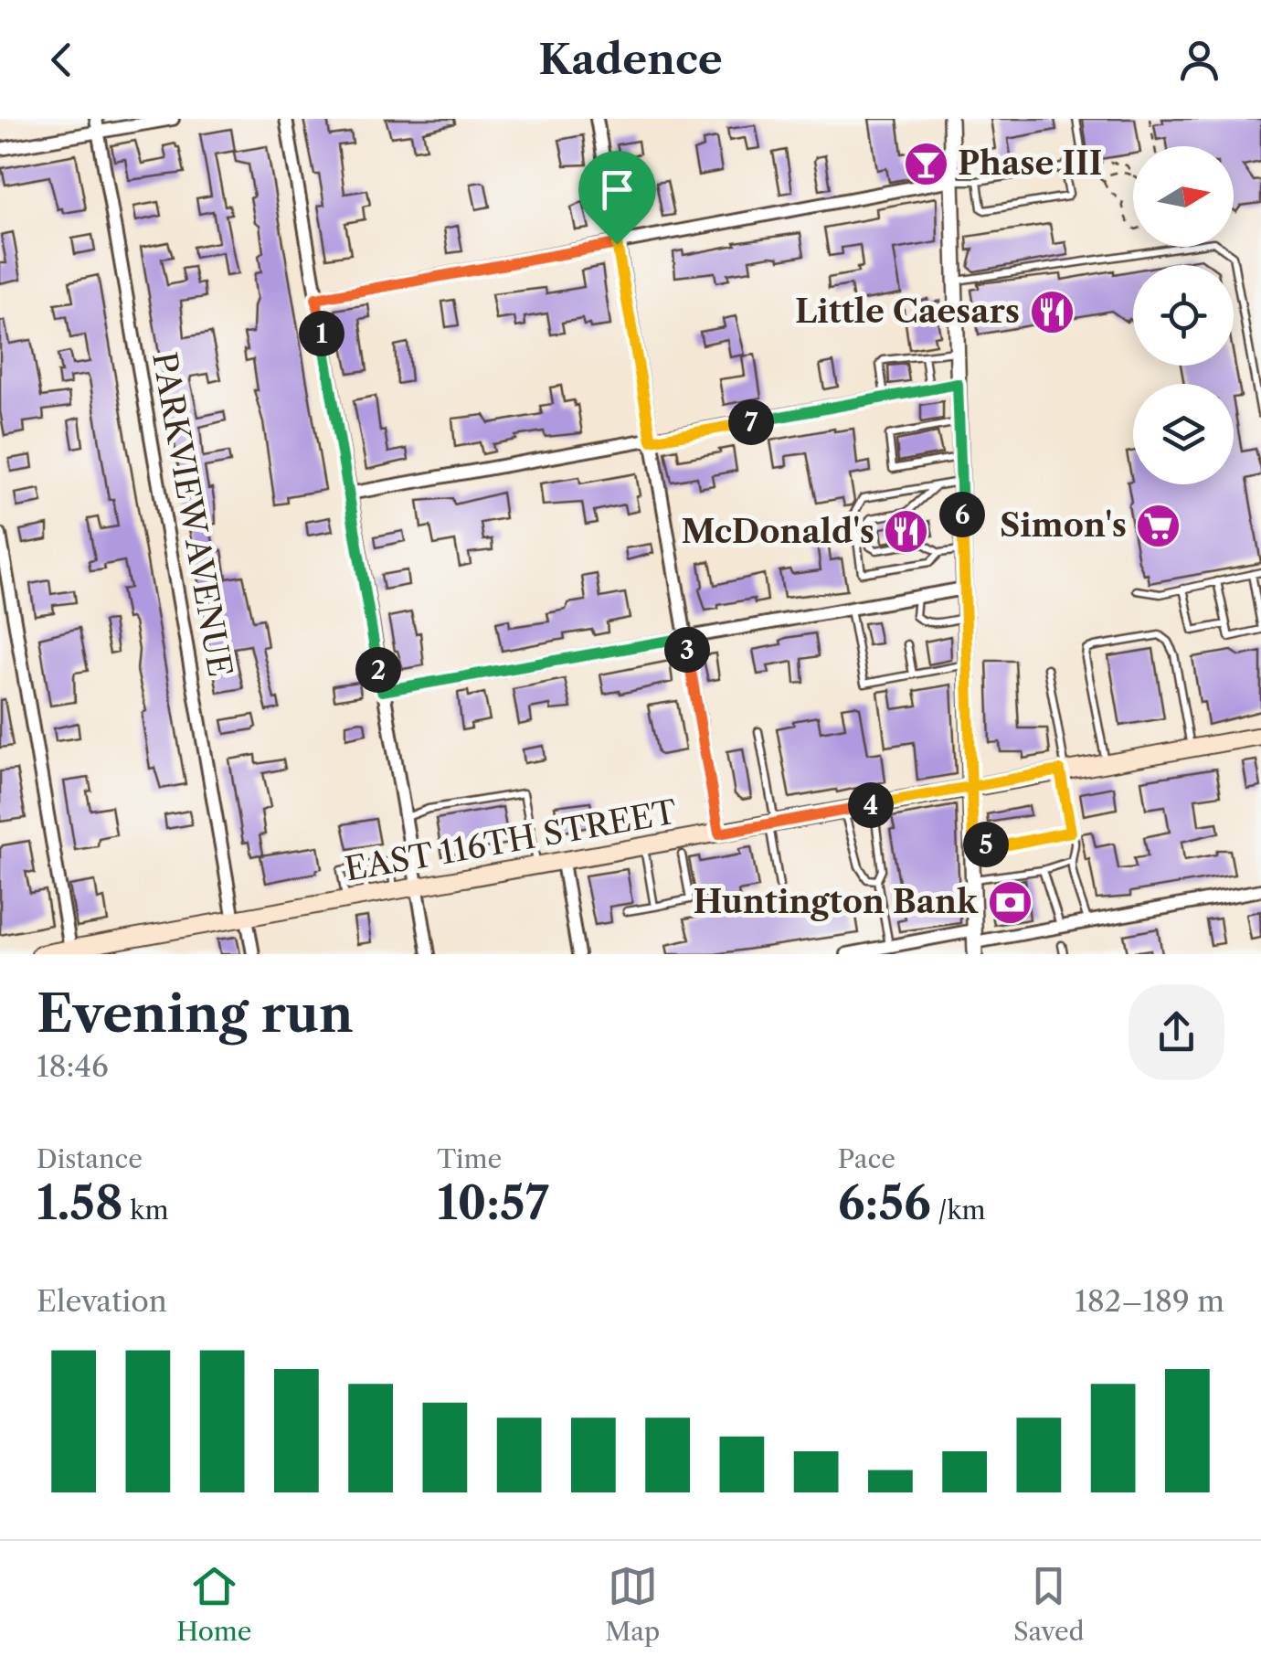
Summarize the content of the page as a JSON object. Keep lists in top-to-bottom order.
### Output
{
  "streets": {
    "main road": ["EAST 116TH STREET"],
    "street": ["PARKVIEW AVENUE"]
  },
  "crossings": [
    ["PARKVIEW AVENUE", "EAST 116TH STREET"]
  ],
  "places": {
    "bar": ["Phase III"],
    "restaurant": ["Little Caesars", "McDonald's"],
    "supermarket": ["Simon's"],
    "bank": ["Huntington Bank"]
  },
  "north": "right",
  "page": {
    "header": "Kadence",
    "pins": [
      "1",
      "7",
      "6",
      "3",
      "2",
      "4",
      "5"
    ],
    "heading": ["Evening run", "18:46"],
    "stats": [
      ["Distance", "1.58 km"],
      ["Time", "10:57"],
      ["Pace", "6:56 /km"]
    ],
    "chart": ["Elevation", "182–189 m"],
    "tabs": ["Home", "Map", "Saved"]
  }
}
